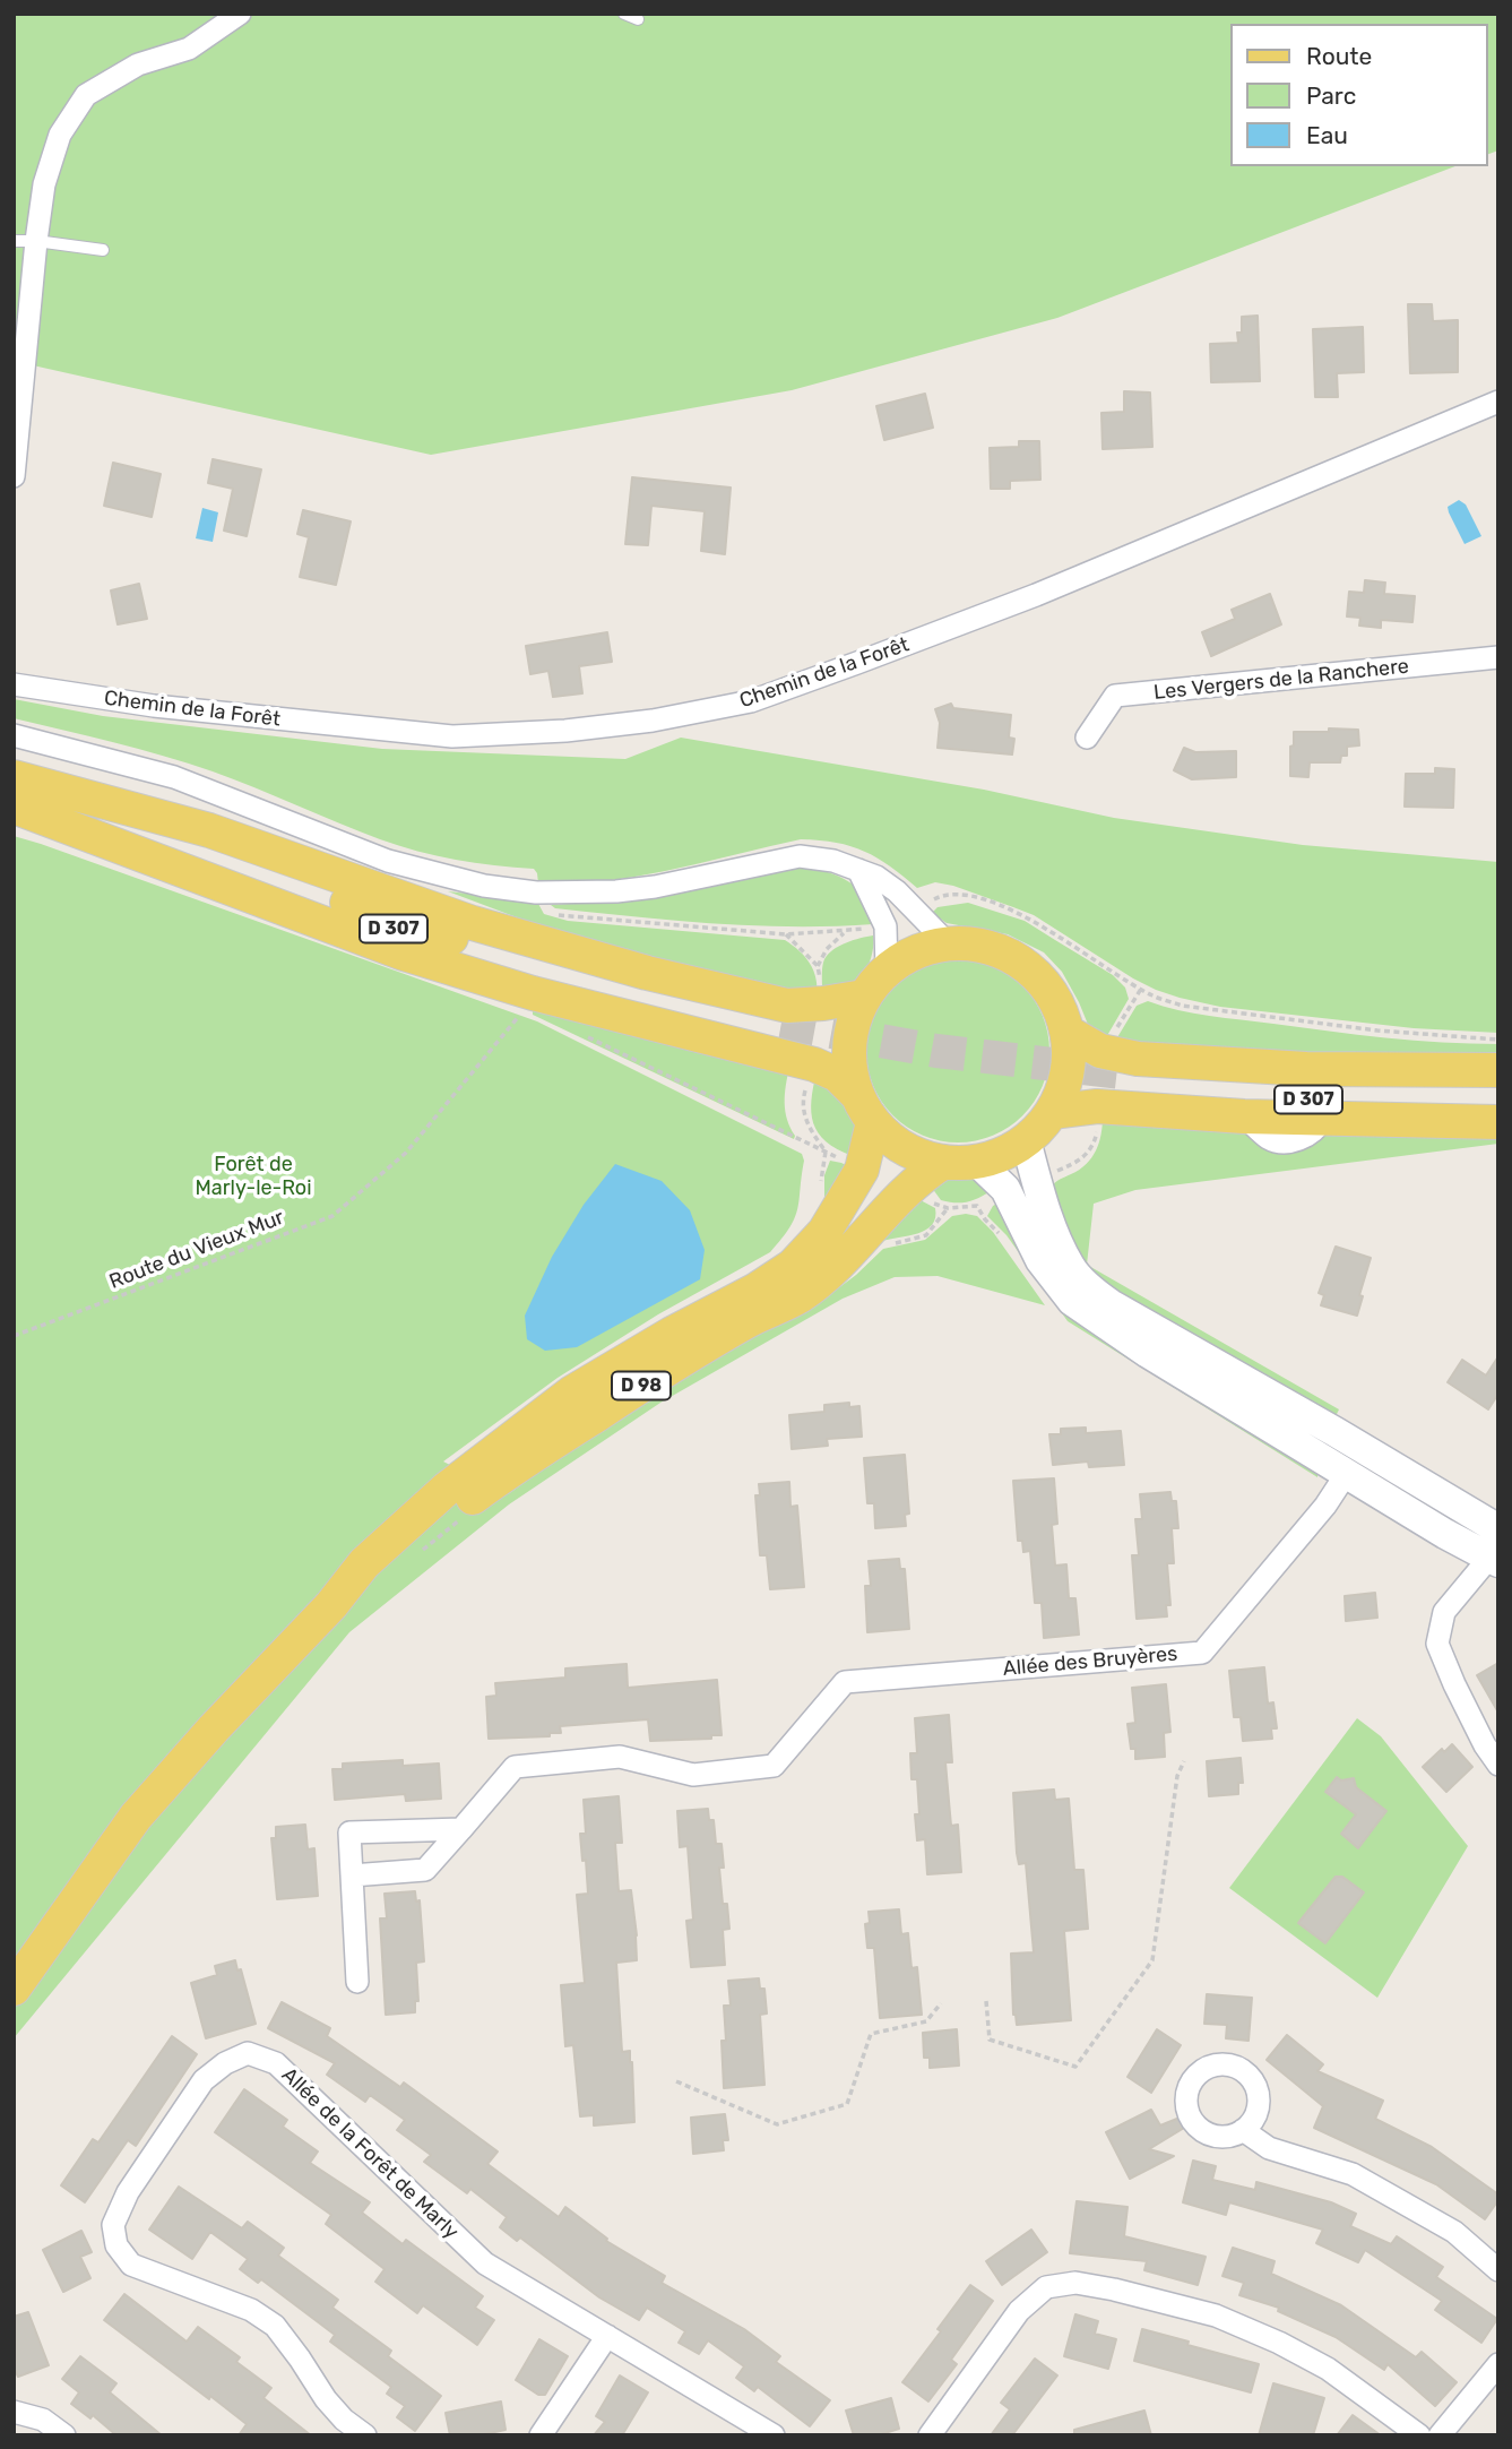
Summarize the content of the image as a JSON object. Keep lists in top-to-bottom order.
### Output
{
  "streets": {
    "main road": ["D 307", "D 98"],
    "street": [
      "Chemin de la Forêt",
      "Les Vergers de la Ranchere",
      "Allée des Bruyères",
      "Allée de la Forêt de Marly"
    ],
    "path": ["Route du Vieux Mur"]
  },
  "parks": ["Forêt de Marly-le-Roi"],
  "legend": ["Route", "Parc", "Eau"]
}
